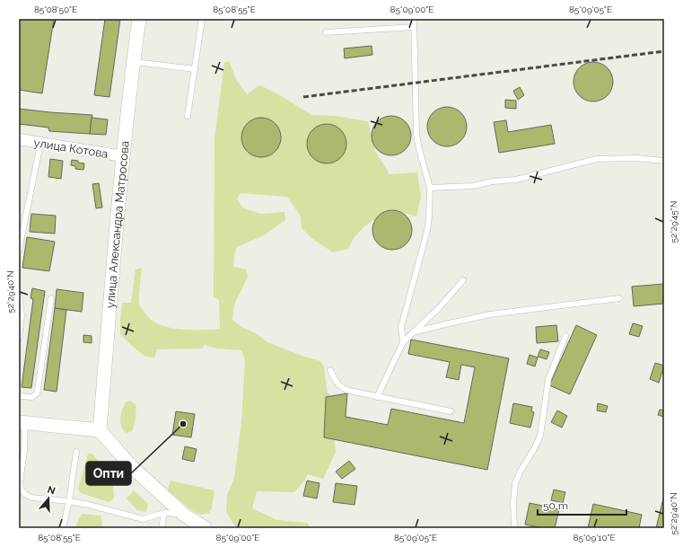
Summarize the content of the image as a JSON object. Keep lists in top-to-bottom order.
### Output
{
  "streets": {
    "street": ["улица Котова", "улица Александра Матросова"]
  },
  "crossings": [
    ["улица Котова", "улица Александра Матросова"]
  ],
  "places": ["Опти"],
  "scale_bar": "50 m",
  "north": "top",
  "coordinates": [
    "85°08'50\"E",
    "85°08'55\"E",
    "85°09'00\"E",
    "85°09'05\"E",
    "52°29'45\"N",
    "52°29'40\"N",
    "85°09'10\"E"
  ]
}
